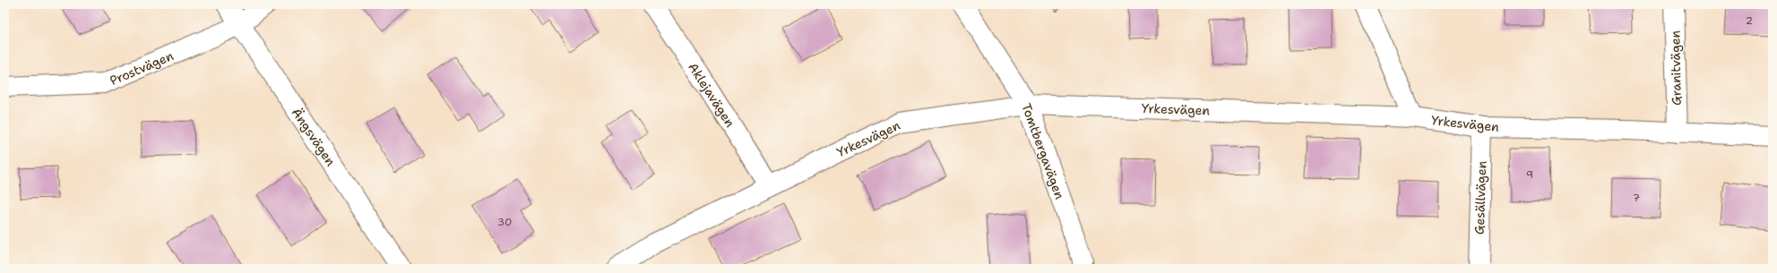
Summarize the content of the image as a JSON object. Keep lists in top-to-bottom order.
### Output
{
  "streets": {
    "street": [
      "Prostvägen",
      "Granitvägen",
      "Aklejavägen",
      "Yrkesvägen",
      "Ängsvägen",
      "Tomtbergavägen",
      "Gesällvägen"
    ]
  },
  "crossings": [
    ["Prostvägen", "Ängsvägen"],
    ["Granitvägen", "Yrkesvägen"],
    ["Aklejavägen", "Yrkesvägen"],
    ["Yrkesvägen", "Tomtbergavägen"],
    ["Yrkesvägen", "Gesällvägen"]
  ],
  "house_numbers": [
    "2",
    "9",
    "7",
    "30"
  ]
}
